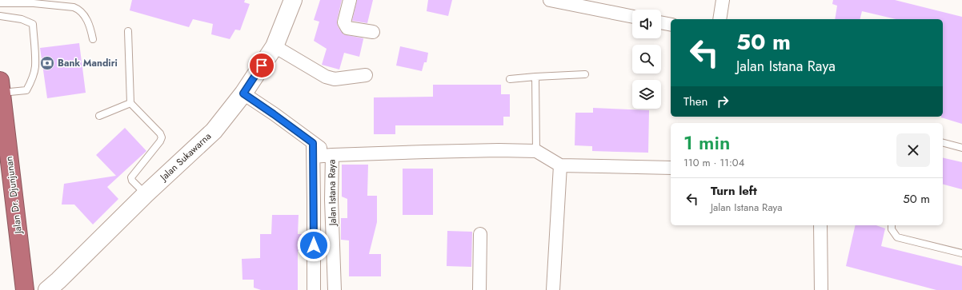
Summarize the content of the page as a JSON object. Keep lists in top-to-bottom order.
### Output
{
  "streets": {
    "highway": ["Jalan Dr. Djunjunan"],
    "street": ["Jalan Sukawarna", "Jalan Istana Raya"]
  },
  "crossings": [
    ["Jalan Sukawarna", "Jalan Istana Raya"]
  ],
  "places": {
    "bank": ["Bank Mandiri"]
  },
  "page": {
    "turn": ["50 m", "Jalan Istana Raya"],
    "then": "Then",
    "heading": ["1 min", "110 m · 11:04"],
    "list": [
      {
        "name": "Turn left",
        "note": "Jalan Istana Raya",
        "value": "50 m"
      }
    ]
  }
}
